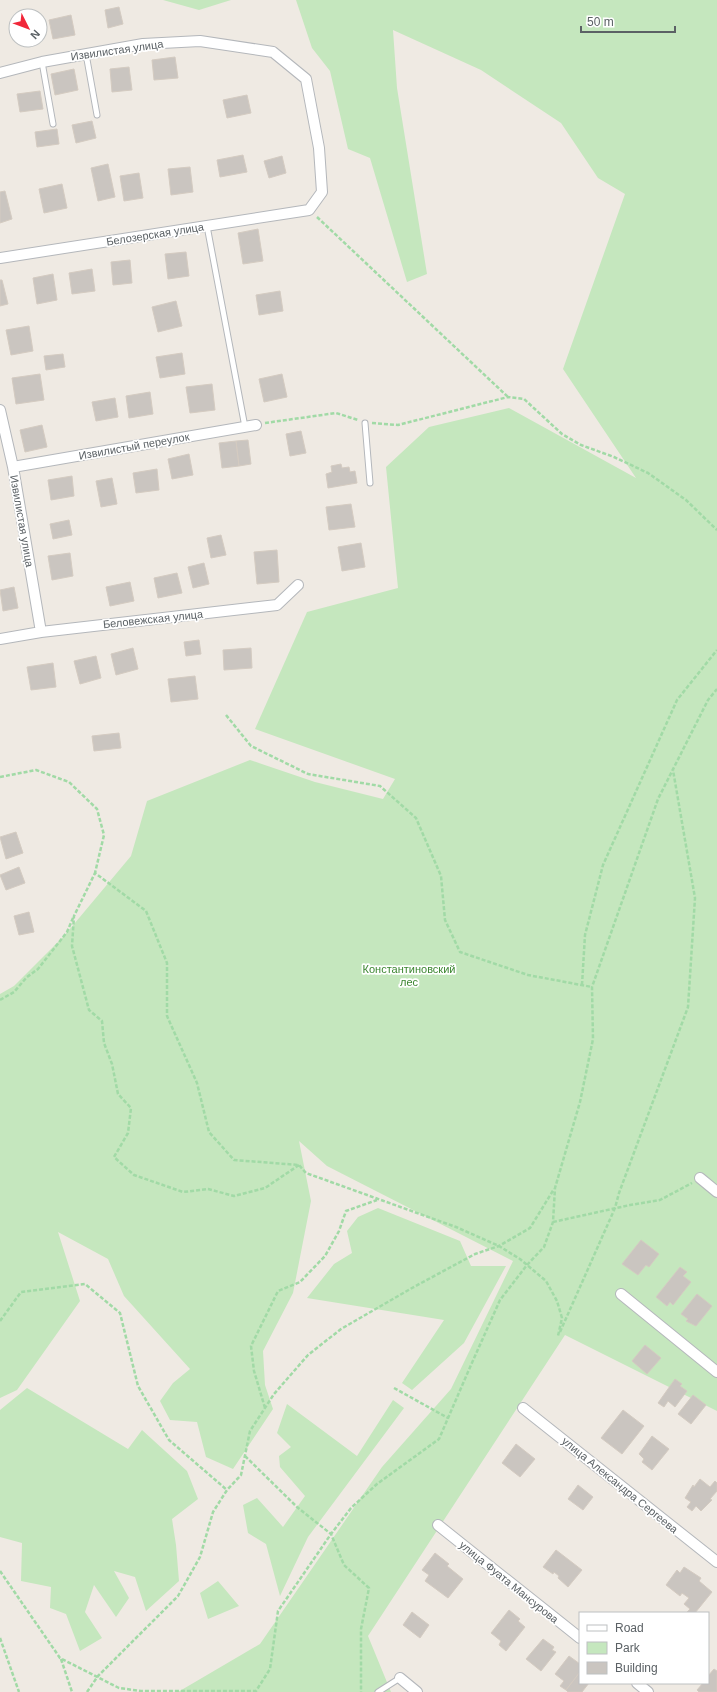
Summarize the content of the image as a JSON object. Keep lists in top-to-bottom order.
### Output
{
  "streets": {
    "street": [
      "Извилистая улица",
      "Белозерская улица",
      "Извилистый переулок",
      "Беловежская улица",
      "улица Александра Сергеева",
      "улица Фуата Мансурова"
    ]
  },
  "crossings": [
    ["Извилистая улица", "Белозерская улица"],
    ["Извилистая улица", "Извилистый переулок"],
    ["Извилистая улица", "Беловежская улица"]
  ],
  "parks": ["Константиновский лес"],
  "legend": ["Road", "Park", "Building"],
  "scale_bar": "50 m",
  "north": "bottom right"
}
